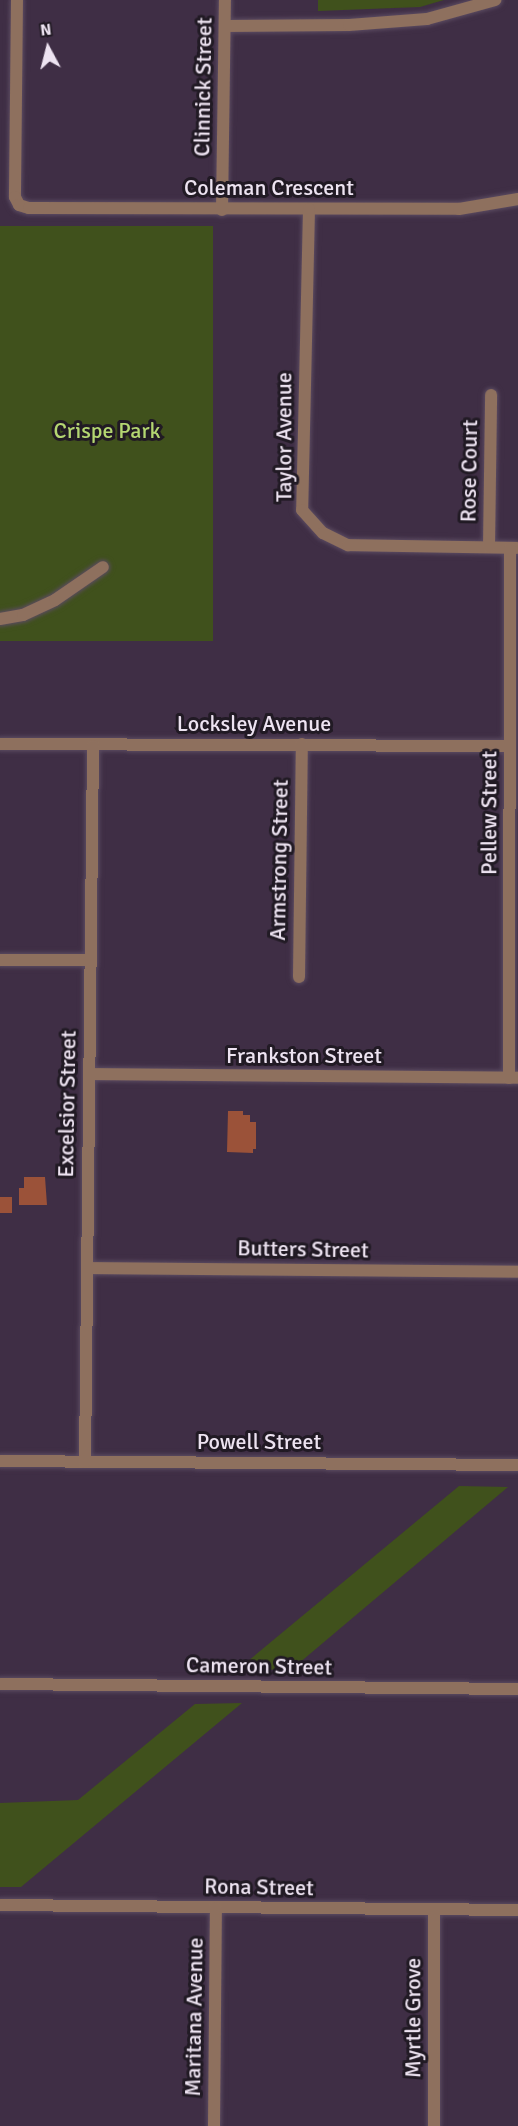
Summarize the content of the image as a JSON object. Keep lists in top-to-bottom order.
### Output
{
  "streets": {
    "street": [
      "Clinnick Street",
      "Coleman Crescent",
      "Taylor Avenue",
      "Rose Court",
      "Locksley Avenue",
      "Pellew Street",
      "Armstrong Street",
      "Frankston Street",
      "Excelsior Street",
      "Butters Street",
      "Powell Street",
      "Cameron Street",
      "Rona Street",
      "Maritana Avenue",
      "Myrtle Grove"
    ]
  },
  "crossings": [
    ["Clinnick Street", "Coleman Crescent"],
    ["Coleman Crescent", "Taylor Avenue"],
    ["Taylor Avenue", "Rose Court"],
    ["Taylor Avenue", "Pellew Street"],
    ["Locksley Avenue", "Pellew Street"],
    ["Locksley Avenue", "Armstrong Street"],
    ["Locksley Avenue", "Excelsior Street"],
    ["Pellew Street", "Frankston Street"],
    ["Frankston Street", "Excelsior Street"],
    ["Excelsior Street", "Butters Street"],
    ["Excelsior Street", "Powell Street"],
    ["Rona Street", "Maritana Avenue"],
    ["Rona Street", "Myrtle Grove"]
  ],
  "parks": ["Crispe Park"],
  "north": "top"
}
